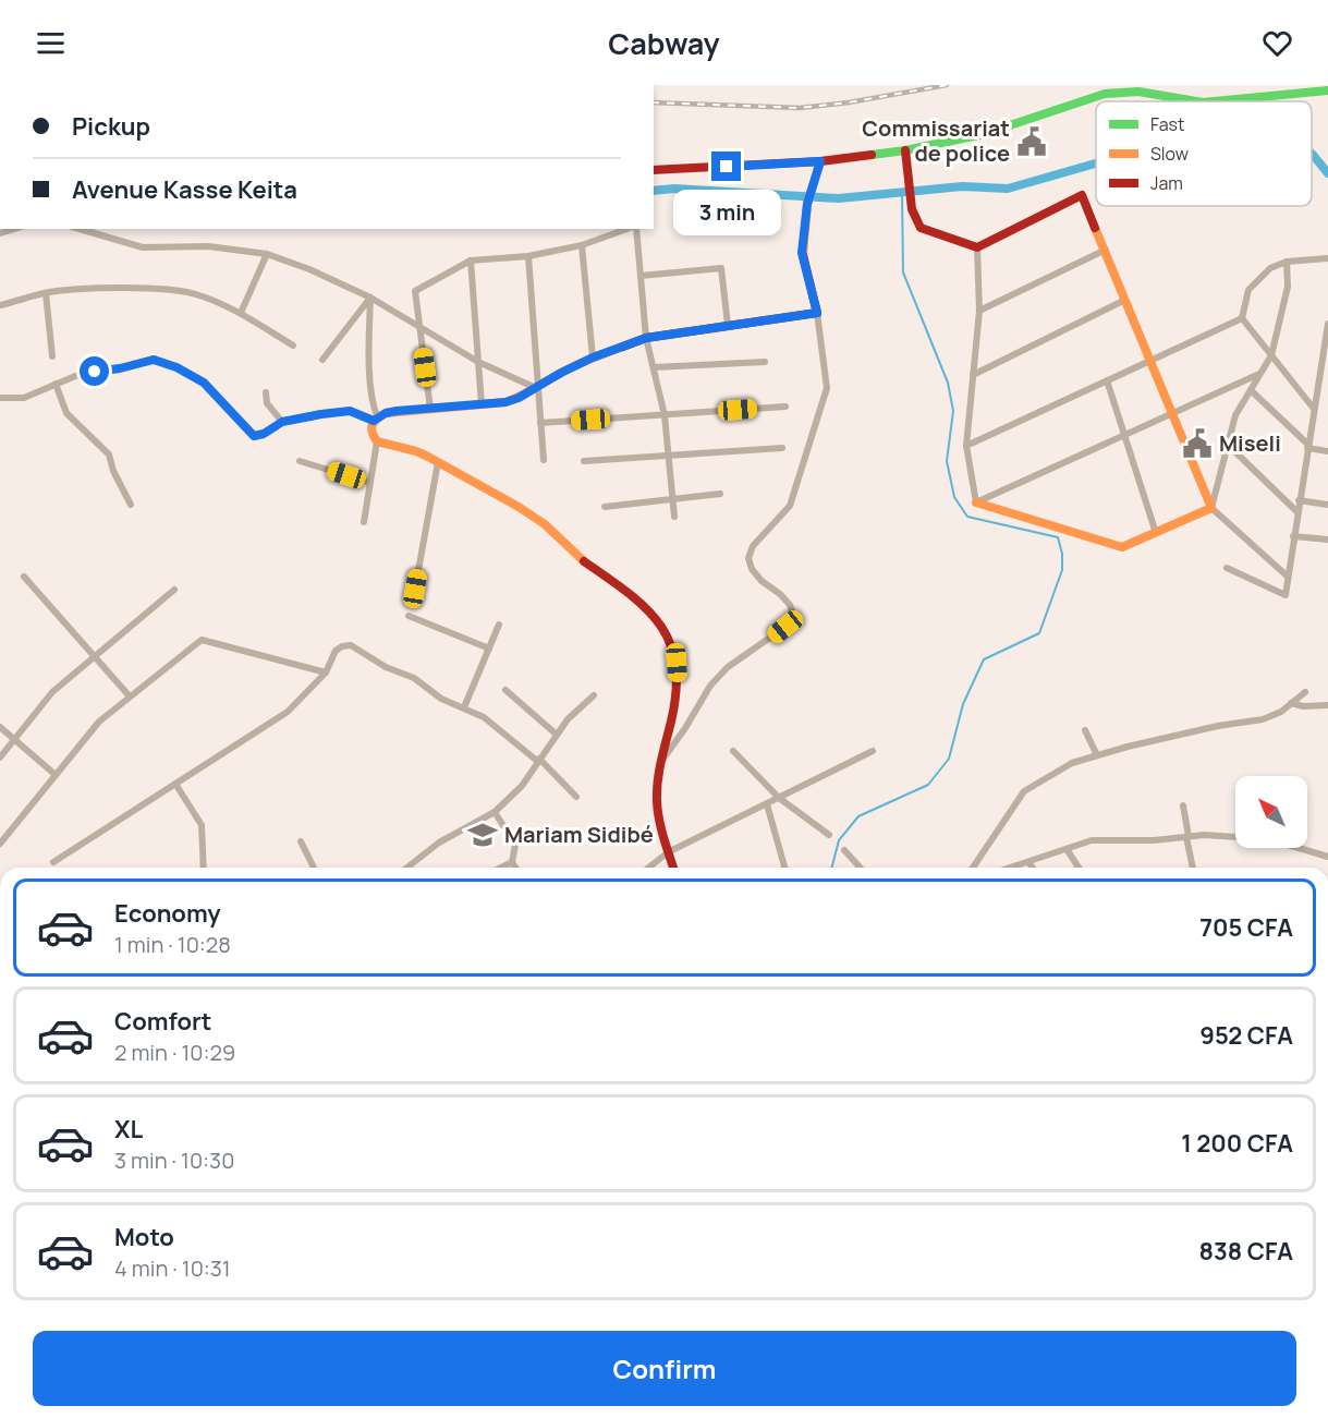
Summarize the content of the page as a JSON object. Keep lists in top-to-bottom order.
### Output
{
  "places": {
    "public building": ["Commissariat de police", "Miseli"],
    "school or university": ["Mariam Sidibé"]
  },
  "legend": ["Fast", "Slow", "Jam"],
  "north": "top left",
  "page": {
    "header": "Cabway",
    "banner": ["Pickup", "Avenue Kasse Keita"],
    "bubble": "3 min",
    "list": [
      {
        "name": "Economy",
        "note": "1 min · 10:28",
        "value": "705 CFA"
      },
      {
        "name": "Comfort",
        "note": "2 min · 10:29",
        "value": "952 CFA"
      },
      {
        "name": "XL",
        "note": "3 min · 10:30",
        "value": "1 200 CFA"
      },
      {
        "name": "Moto",
        "note": "4 min · 10:31",
        "value": "838 CFA"
      }
    ],
    "buttons": "Confirm"
  }
}
